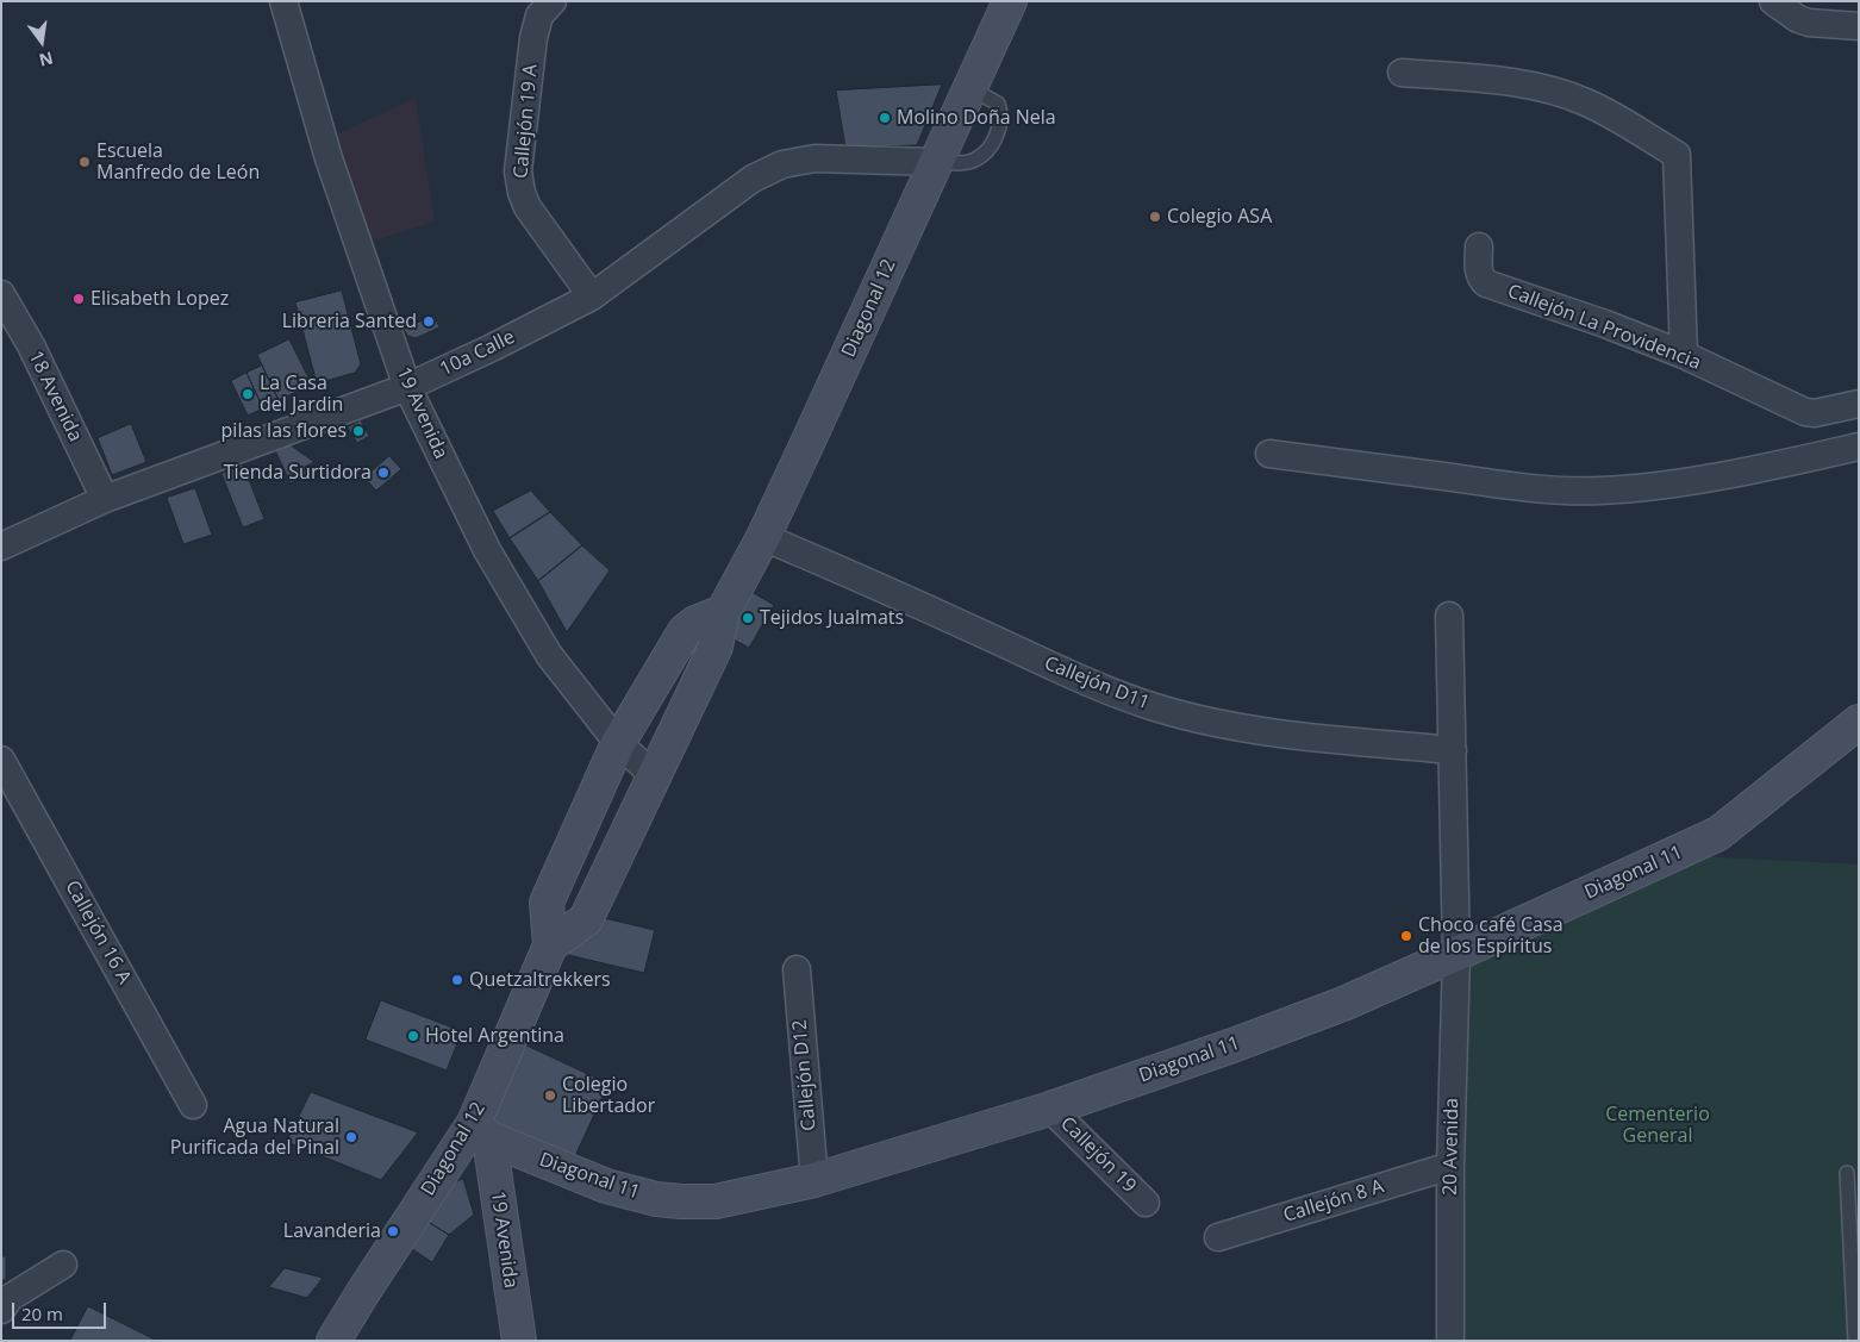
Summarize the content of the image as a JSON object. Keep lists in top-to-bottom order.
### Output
{
  "streets": {
    "main road": ["Diagonal 12", "19 Avenida", "Diagonal 11"],
    "street": [
      "Callejón 19 A",
      "Callejón La Providencia",
      "10a Calle",
      "18 Avenida",
      "Callejón D11",
      "Callejón 16 A",
      "Callejón D12",
      "20 Avenida",
      "Callejón 19",
      "Callejón 8 A"
    ]
  },
  "crossings": [
    ["Callejón 19 A", "10a Calle"],
    ["Diagonal 12", "10a Calle"],
    ["Diagonal 12", "19 Avenida"],
    ["Diagonal 12", "Callejón D11"],
    ["Diagonal 12", "Diagonal 11"],
    ["10a Calle", "18 Avenida"],
    ["10a Calle", "19 Avenida"],
    ["19 Avenida", "Diagonal 11"],
    ["Callejón D11", "20 Avenida"],
    ["Diagonal 11", "Callejón D12"],
    ["Diagonal 11", "20 Avenida"],
    ["Diagonal 11", "Callejón 19"],
    ["20 Avenida", "Callejón 8 A"]
  ],
  "parks": ["Cementerio General"],
  "places": [
    "Molino Doña Nela",
    "Escuela Manfredo de León",
    "Colegio ASA",
    "Elisabeth Lopez",
    "Libreria Santed",
    "La Casa del Jardin",
    "pilas las flores",
    "Tienda Surtidora",
    "Tejidos Jualmats",
    "Choco café Casa de los Espíritus",
    "Quetzaltrekkers",
    "Hotel Argentina",
    "Colegio Libertador",
    "Agua Natural Purificada del Pinal",
    "Lavanderia"
  ],
  "scale_bar": "20 m",
  "north": "bottom"
}
